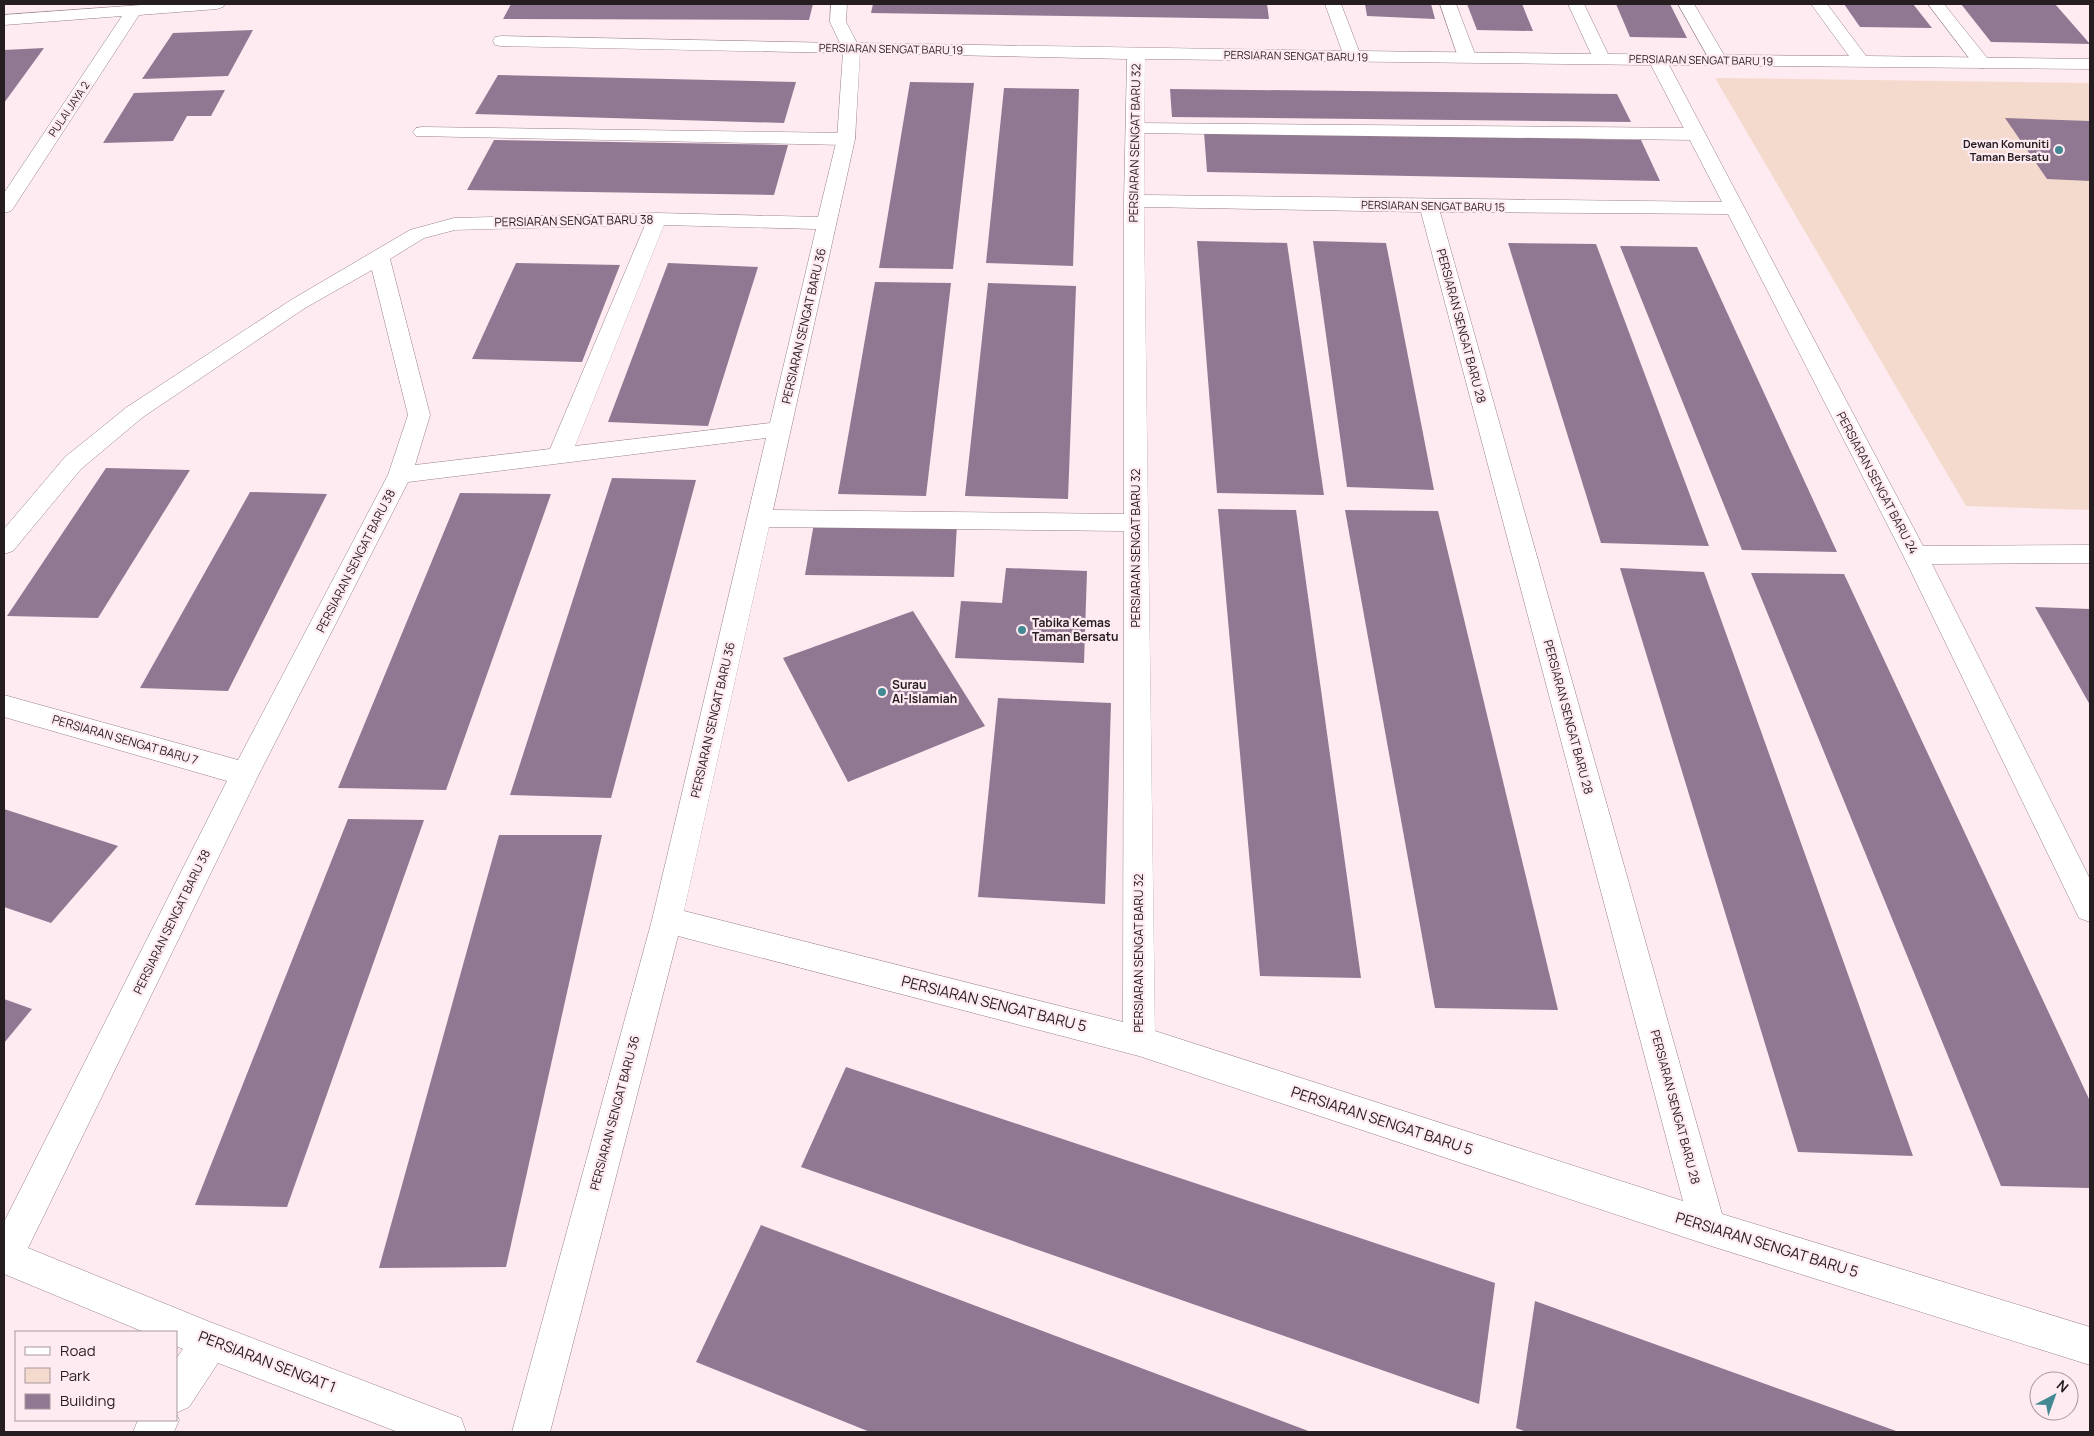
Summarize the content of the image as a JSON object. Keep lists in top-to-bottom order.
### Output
{
  "streets": {
    "street": [
      "PERSIARAN SENGAT BARU 19",
      "PULAI JAYA 2",
      "PERSIARAN SENGAT BARU 32",
      "PERSIARAN SENGAT BARU 15",
      "PERSIARAN SENGAT BARU 38",
      "PERSIARAN SENGAT BARU 36",
      "PERSIARAN SENGAT BARU 28",
      "PERSIARAN SENGAT BARU 24",
      "PERSIARAN SENGAT BARU 7",
      "PERSIARAN SENGAT BARU 5",
      "PERSIARAN SENGAT 1"
    ]
  },
  "crossings": [
    ["PERSIARAN SENGAT BARU 19", "PERSIARAN SENGAT BARU 32"],
    ["PERSIARAN SENGAT BARU 19", "PERSIARAN SENGAT BARU 36"],
    ["PERSIARAN SENGAT BARU 19", "PERSIARAN SENGAT BARU 24"],
    ["PERSIARAN SENGAT BARU 32", "PERSIARAN SENGAT BARU 15"],
    ["PERSIARAN SENGAT BARU 32", "PERSIARAN SENGAT BARU 5"],
    ["PERSIARAN SENGAT BARU 15", "PERSIARAN SENGAT BARU 28"],
    ["PERSIARAN SENGAT BARU 15", "PERSIARAN SENGAT BARU 24"],
    ["PERSIARAN SENGAT BARU 38", "PERSIARAN SENGAT BARU 36"],
    ["PERSIARAN SENGAT BARU 38", "PERSIARAN SENGAT BARU 7"],
    ["PERSIARAN SENGAT BARU 38", "PERSIARAN SENGAT 1"],
    ["PERSIARAN SENGAT BARU 36", "PERSIARAN SENGAT BARU 5"],
    ["PERSIARAN SENGAT BARU 28", "PERSIARAN SENGAT BARU 5"]
  ],
  "places": ["Dewan Komuniti Taman Bersatu", "Tabika Kemas Taman Bersatu", "Surau Al-Islamiah"],
  "legend": ["Road", "Park", "Building"],
  "north": "top right"
}
